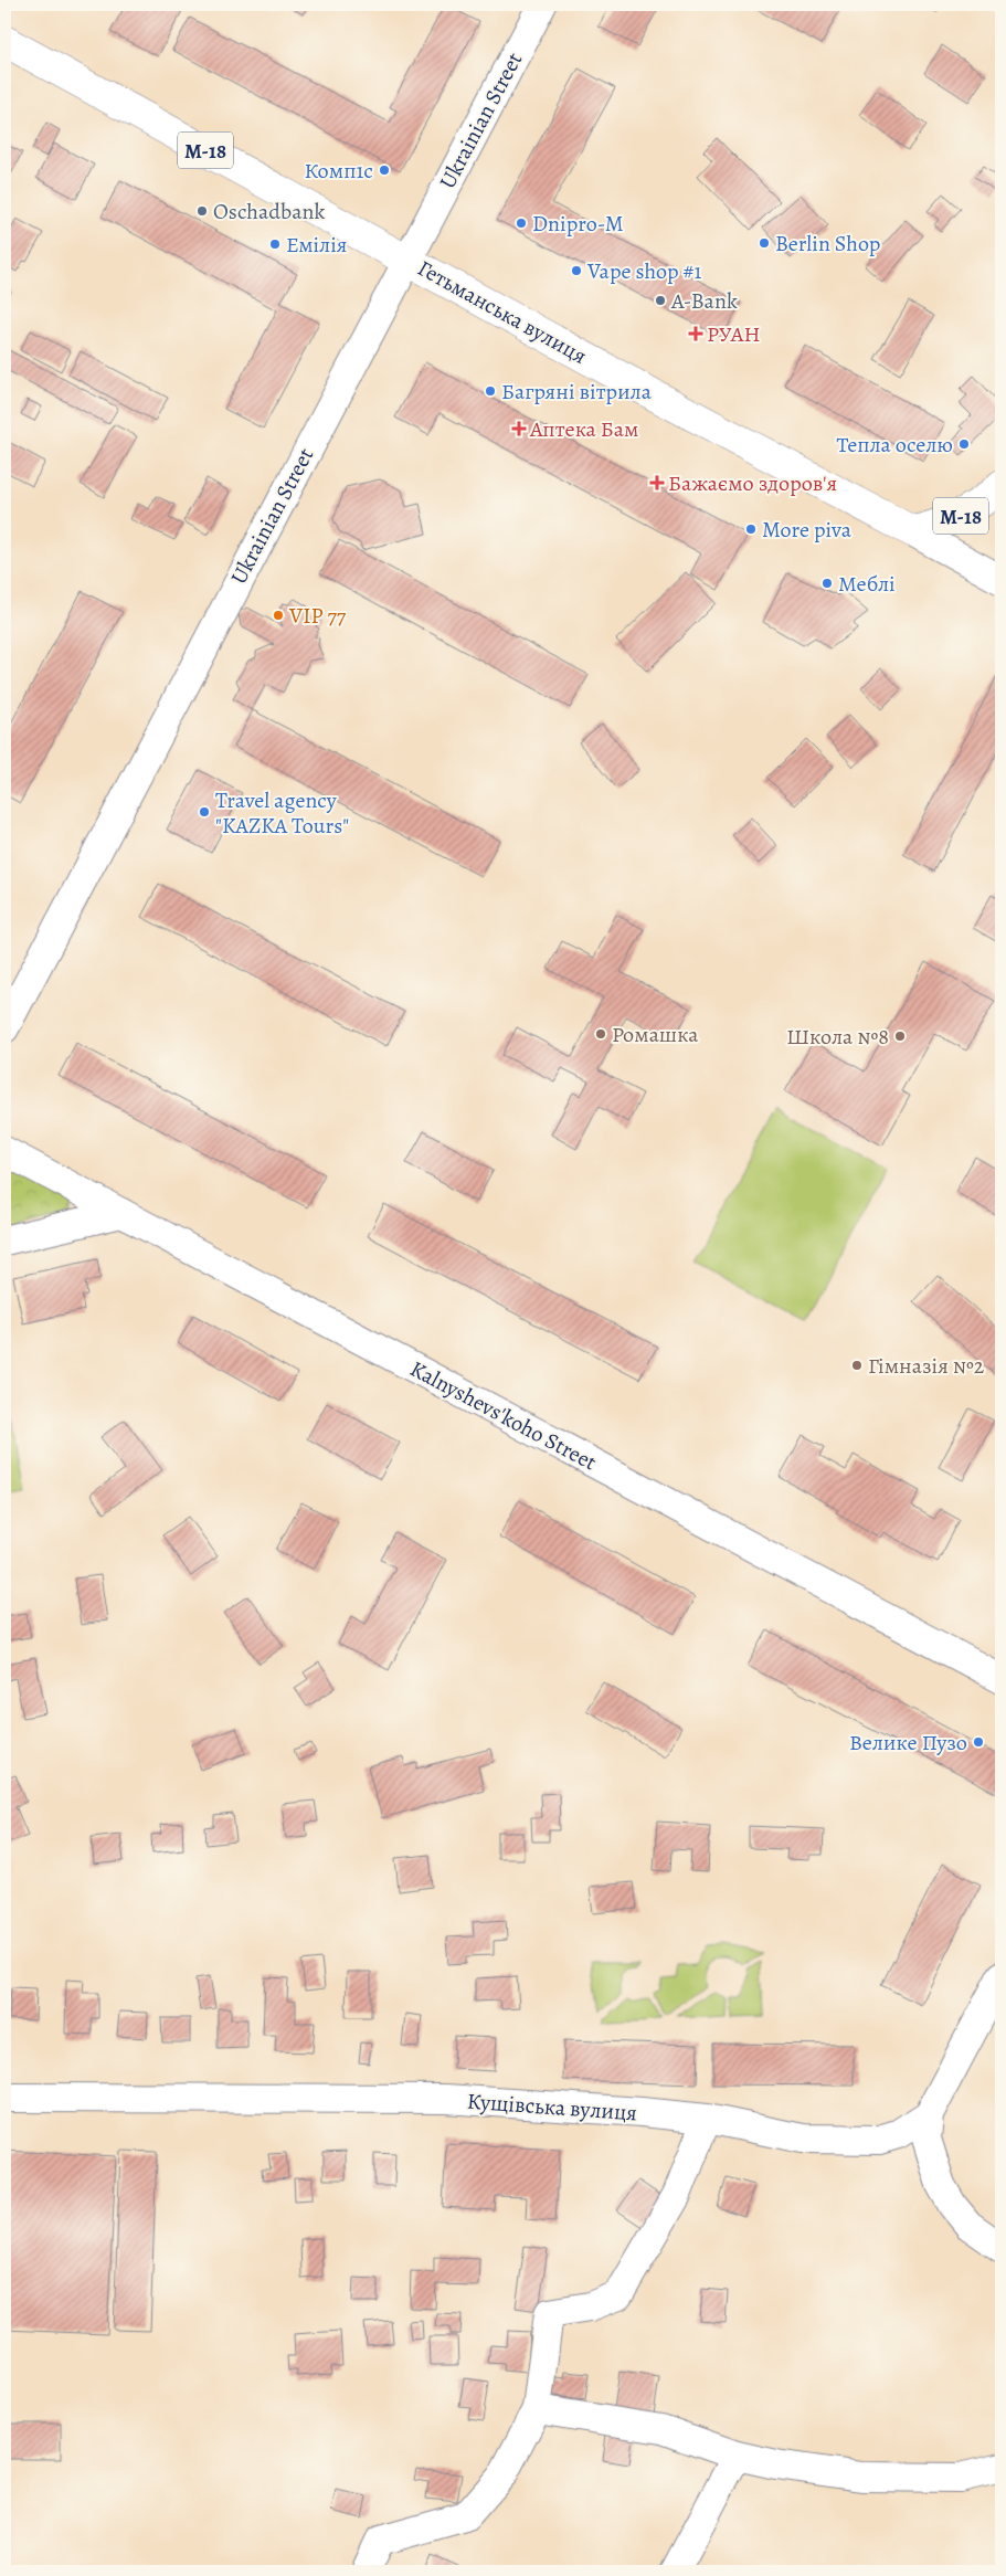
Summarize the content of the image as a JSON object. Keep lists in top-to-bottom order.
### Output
{
  "streets": {
    "highway": ["М-18", "Гетьманська вулиця"],
    "street": ["Ukrainian Street", "Kalnyshevsʹkoho Street", "Кущівська вулиця"]
  },
  "crossings": [
    ["Ukrainian Street", "Гетьманська вулиця"],
    ["М-18", "Гетьманська вулиця"]
  ],
  "places": {
    "other": [
      "Комп1с",
      "Oschadbank",
      "Dnipro-M",
      "Berlin Shop",
      "Емілія",
      "Vape shop #1",
      "A-Bank",
      "Багряні вітрила",
      "Тепла оселю",
      "More piva",
      "Меблі",
      "VIP 77",
      "Travel agency \"KAZKA Tours\"",
      "Ромашка",
      "Школа №8",
      "Гімназія №2",
      "Велике Пузо"
    ],
    "health": ["РУАН", "Аптека Бам", "Бажаємо здоров'я"]
  }
}
